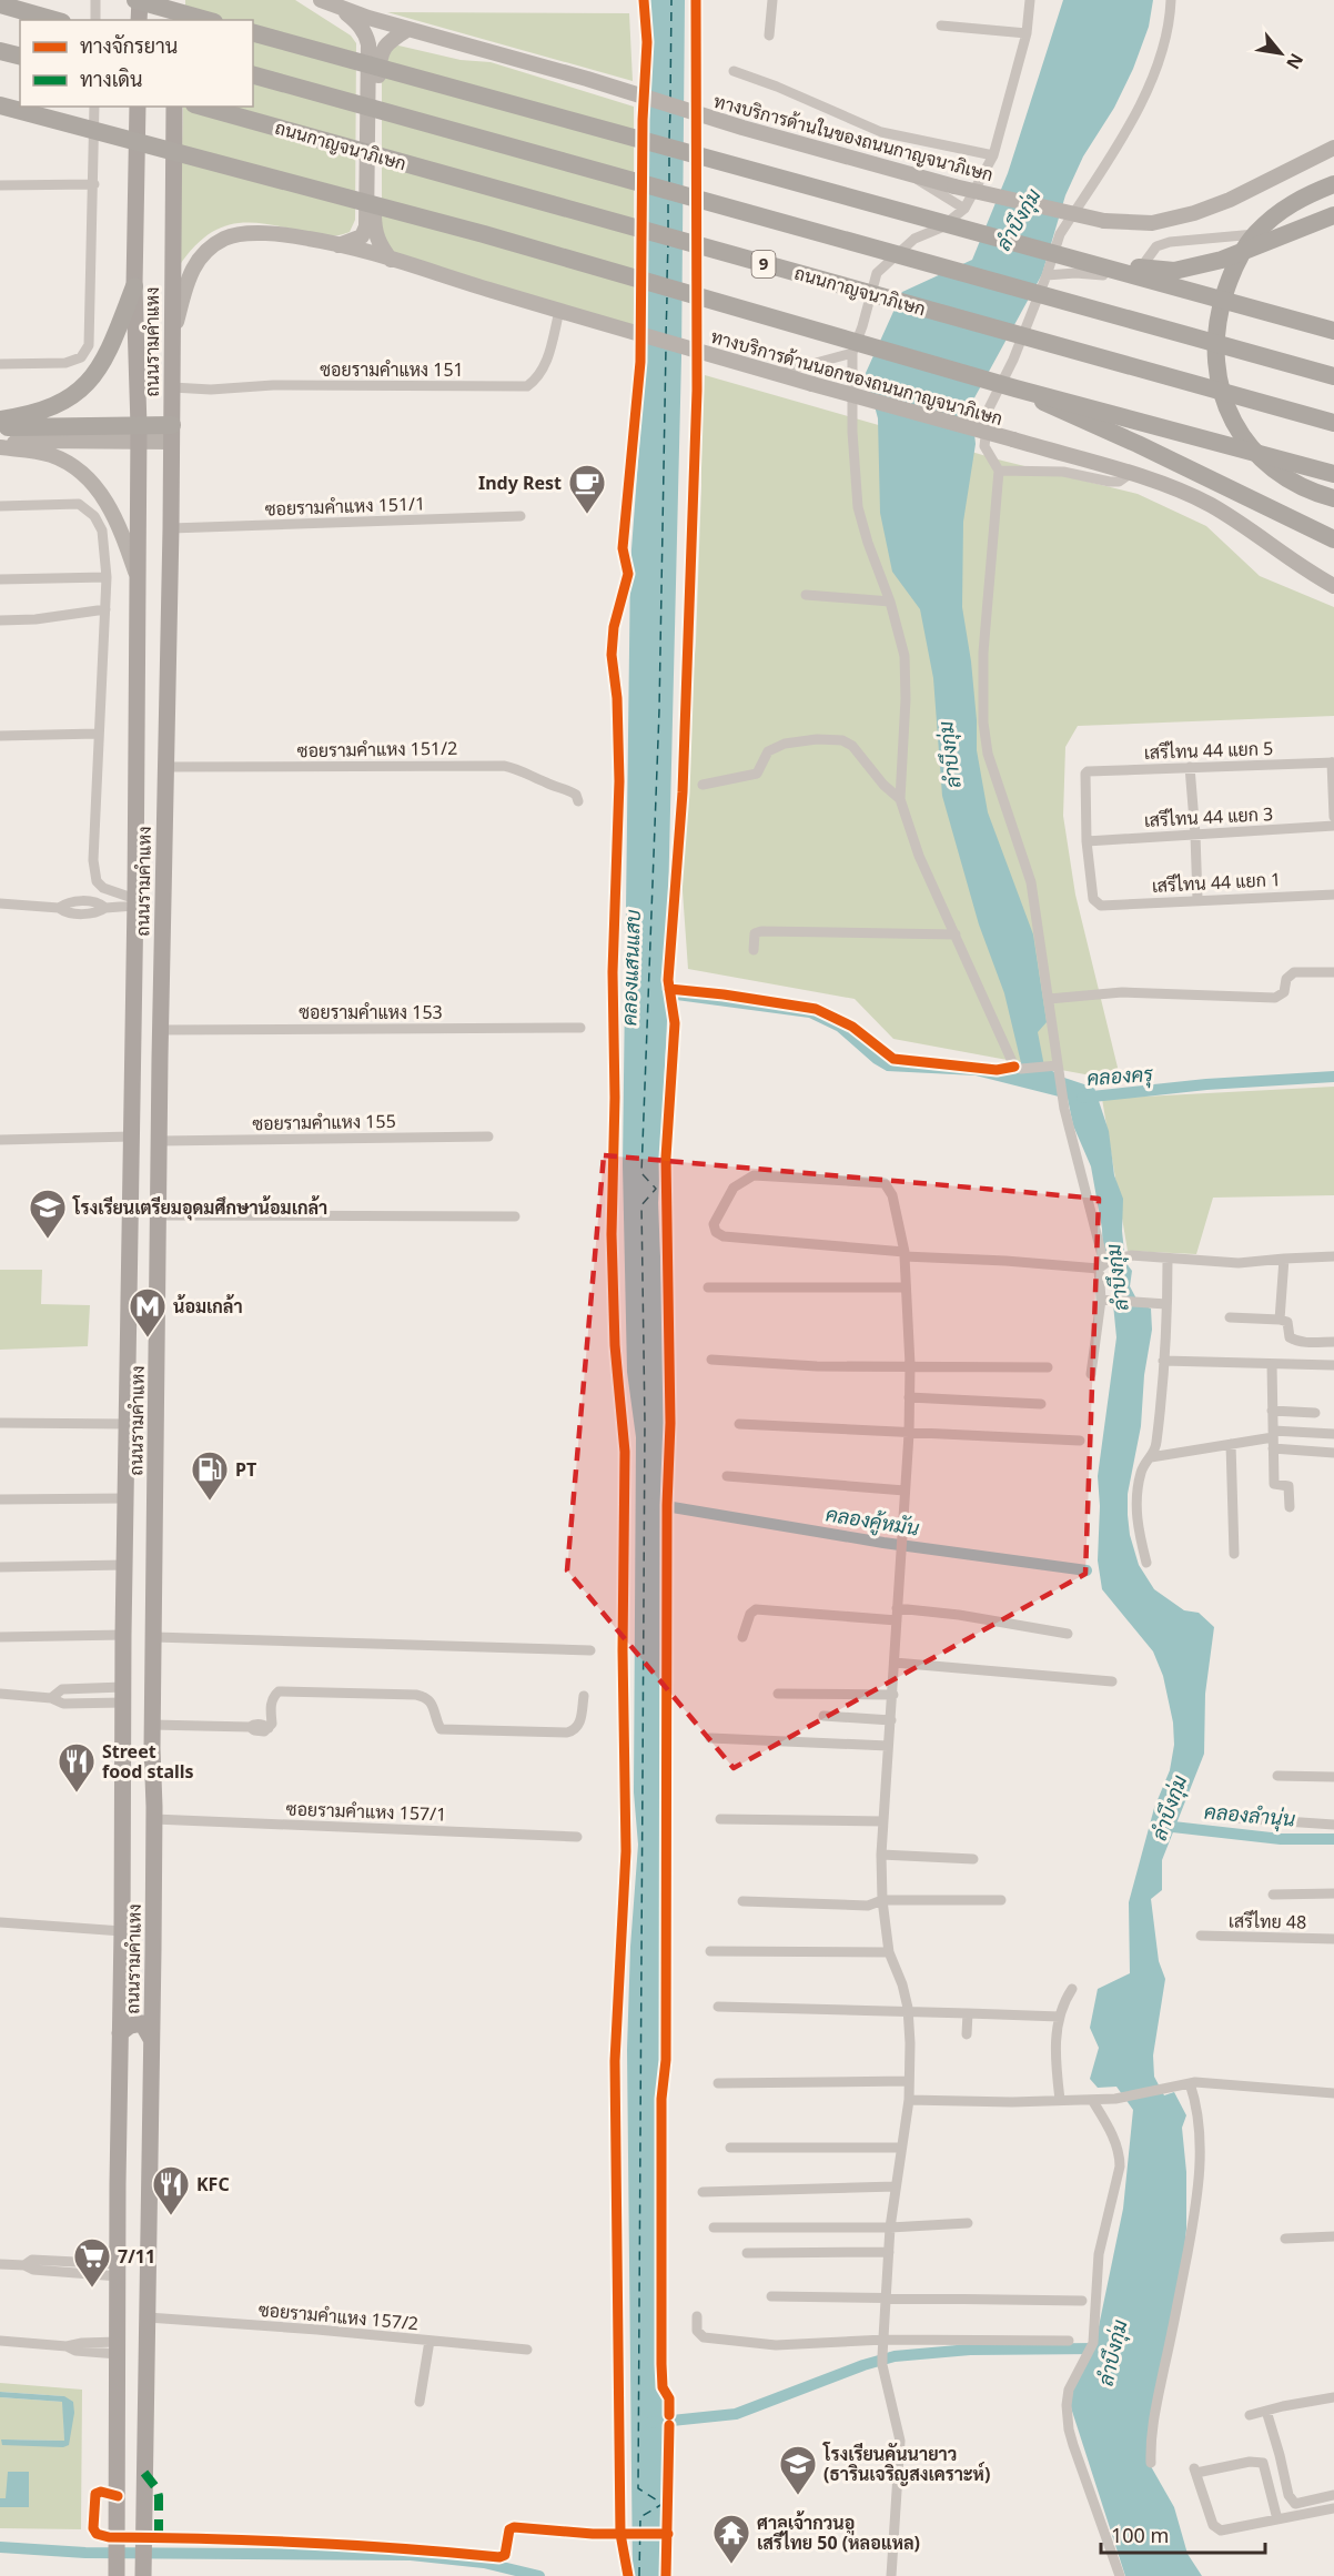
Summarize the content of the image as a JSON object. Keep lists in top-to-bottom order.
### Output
{
  "streets": {
    "highway": ["ถนนกาญจนาภิเษก", "9"],
    "main road": ["ทางบริการด้านในของถนนกาญจนาภิเษก", "ถนนรามคำแหง", "ทางบริการด้านนอกของถนนกาญจนาภิเษก"],
    "street": [
      "ซอยรามคำแหง 151",
      "ซอยรามคำแหง 151/1",
      "ซอยรามคำแหง 151/2",
      "เสรีไทน 44 แยก 5",
      "เสรีไทน 44 แยก 3",
      "เสรีไทน 44 แยก 1",
      "ซอยรามคำแหง 153",
      "ซอยรามคำแหง 155",
      "ซอยรามคำแหง 157/1",
      "เสรีไทย 48",
      "ซอยรามคำแหง 157/2"
    ]
  },
  "crossings": [
    ["ถนนรามคำแหง", "ซอยรามคำแหง 151"],
    ["ถนนรามคำแหง", "ทางบริการด้านนอกของถนนกาญจนาภิเษก"],
    ["ถนนรามคำแหง", "ซอยรามคำแหง 151/1"],
    ["ถนนรามคำแหง", "ซอยรามคำแหง 151/2"],
    ["ถนนรามคำแหง", "ซอยรามคำแหง 153"],
    ["ถนนรามคำแหง", "ซอยรามคำแหง 155"],
    ["ถนนรามคำแหง", "ซอยรามคำแหง 157/1"],
    ["ถนนรามคำแหง", "ซอยรามคำแหง 157/2"],
    ["ซอยรามคำแหง 151", "ทางบริการด้านนอกของถนนกาญจนาภิเษก"],
    ["เสรีไทน 44 แยก 5", "เสรีไทน 44 แยก 3"],
    ["เสรีไทน 44 แยก 5", "เสรีไทน 44 แยก 1"],
    ["เสรีไทน 44 แยก 3", "เสรีไทน 44 แยก 1"]
  ],
  "water": [
    "ลำบึงกุ่ม",
    "คลองแสนแสบ",
    "คลองครุ",
    "คลองคู้หมัน",
    "คลองลำนุ่น"
  ],
  "places": {
    "cafe": ["Indy Rest"],
    "school or university": ["โรงเรียนเตรียมอุดมศึกษาน้อมเกล้า", "โรงเรียนคันนายาว (ธารินเจริญสงเคราะห์)"],
    "metro station": ["น้อมเกล้า"],
    "fuel station": ["PT"],
    "restaurant": ["Street food stalls", "KFC"],
    "supermarket": ["7/11"],
    "temple": ["ศาลเจ้ากวนอู เสรีไทย 50 (หลอแหล)"]
  },
  "legend": ["ทางจักรยาน", "ทางเดิน"],
  "scale_bar": "100 m",
  "north": "bottom right"
}
